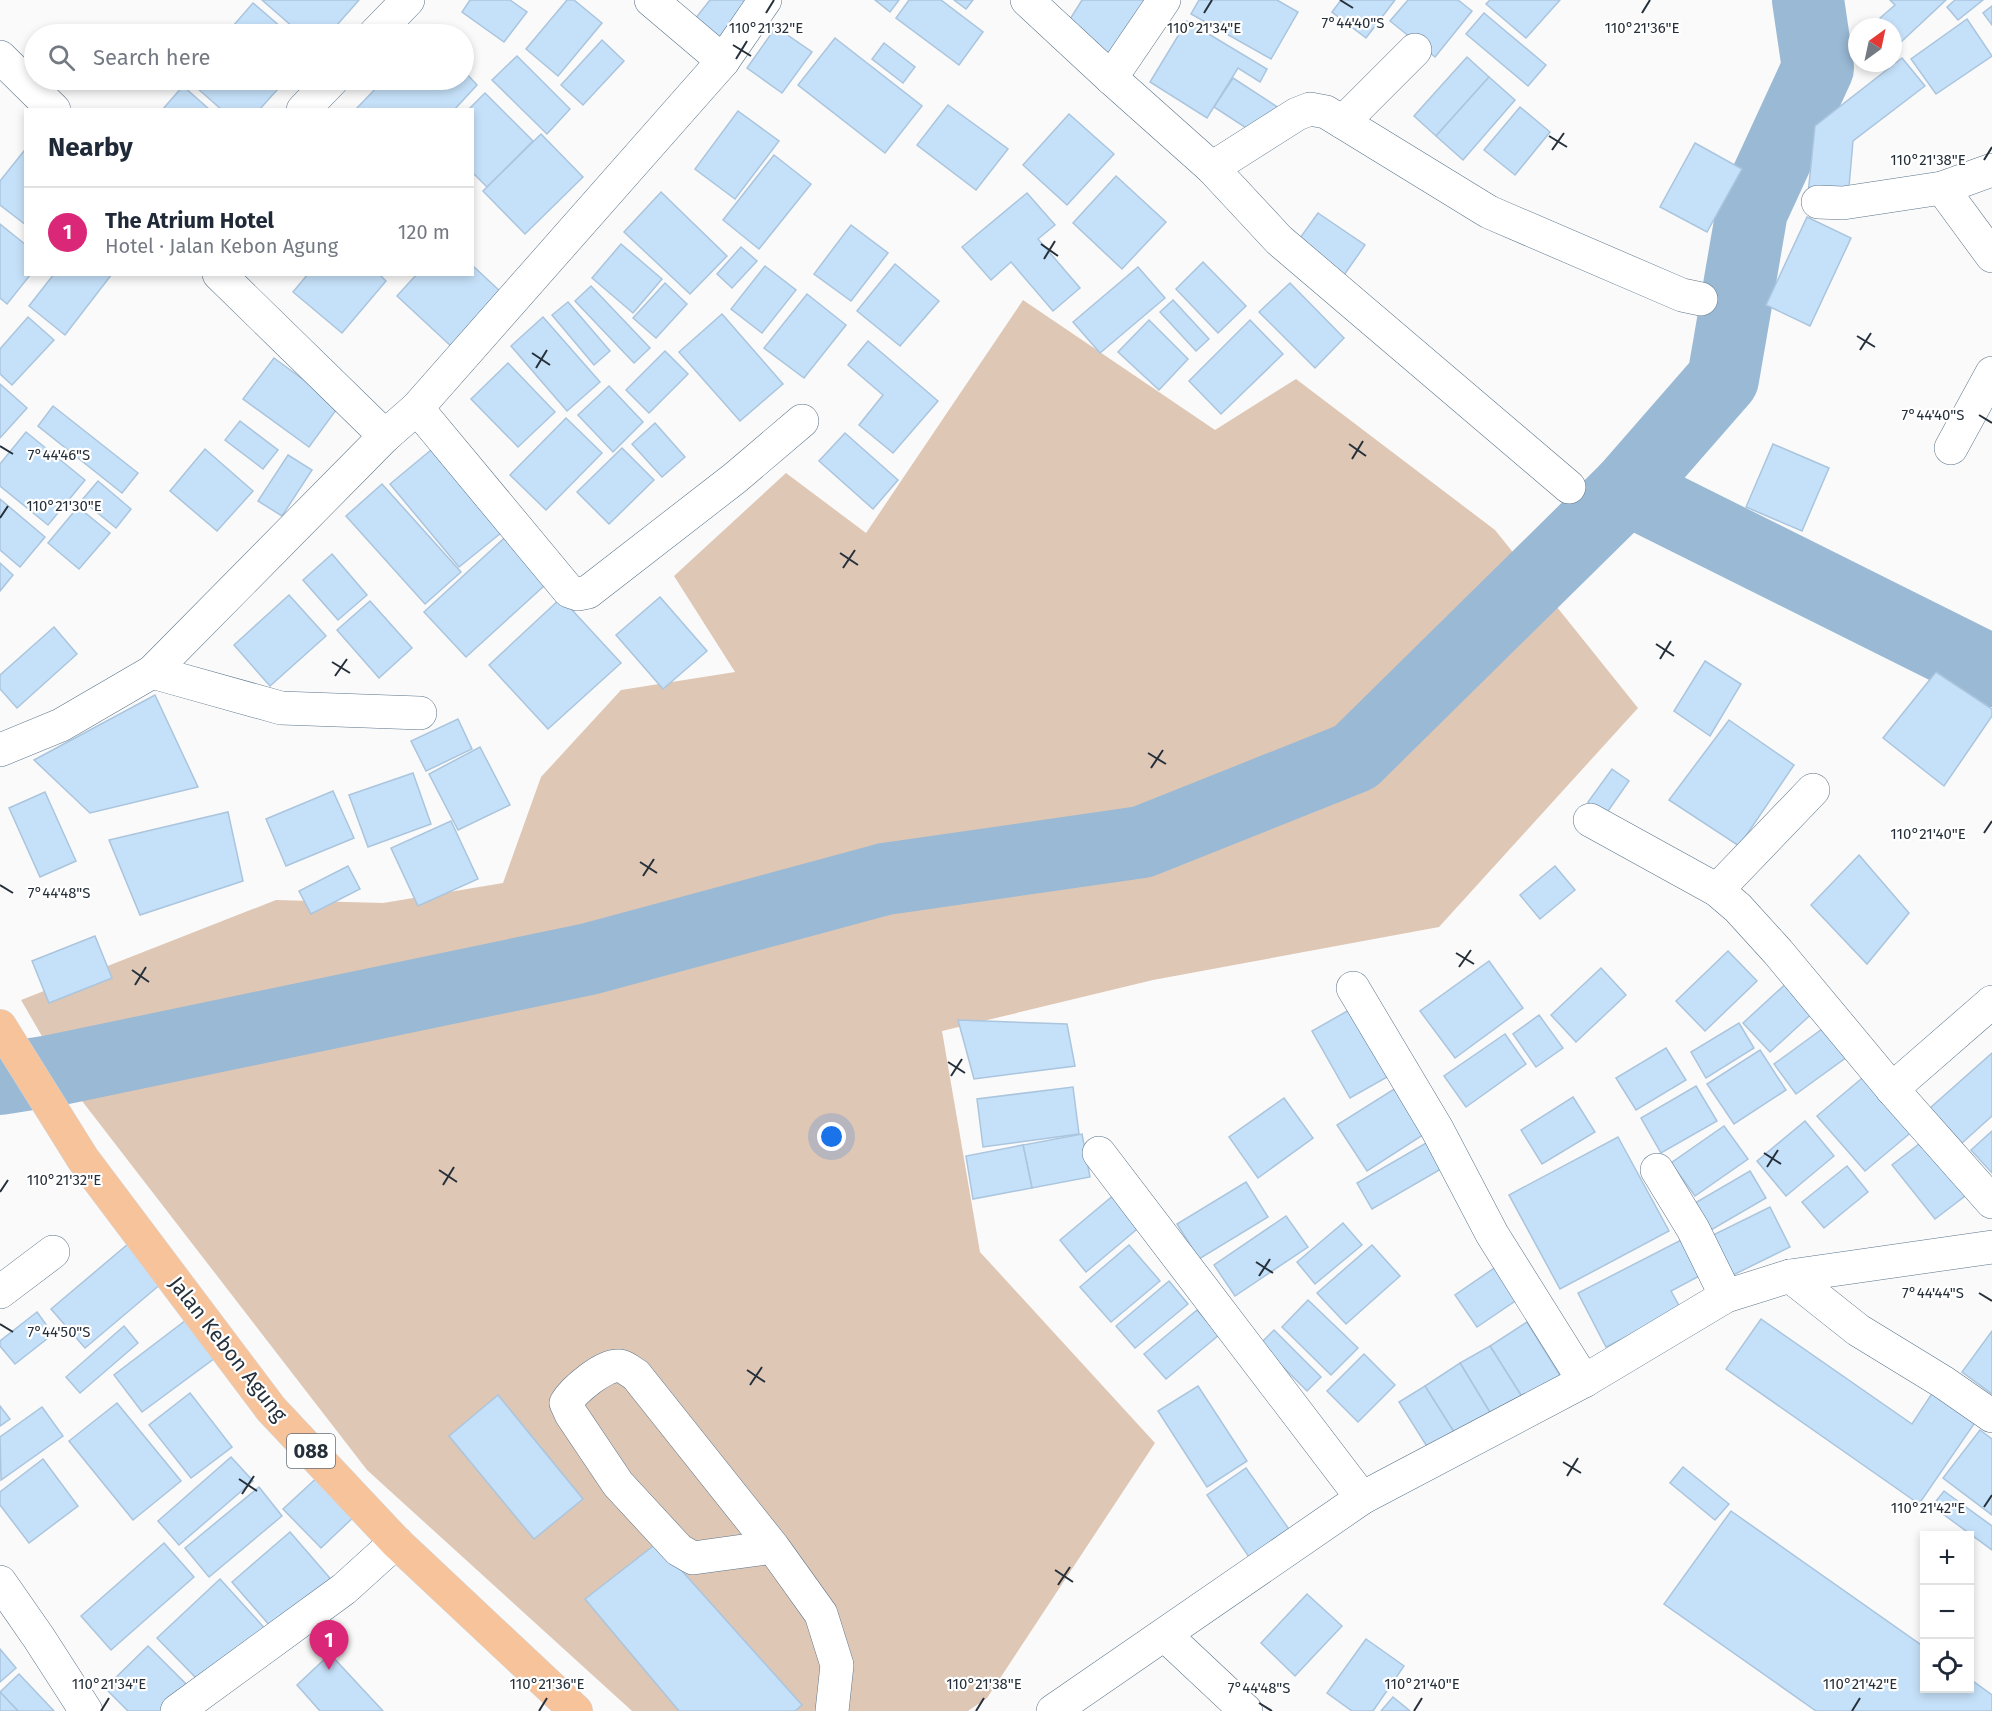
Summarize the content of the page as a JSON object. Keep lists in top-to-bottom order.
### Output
{
  "streets": {
    "main road": ["Jalan Kebon Agung", "088"]
  },
  "north": "top right",
  "page": {
    "search": "Search here",
    "heading": "Nearby",
    "list": [
      {
        "mark": "1",
        "name": "The Atrium Hotel",
        "note": "Hotel · Jalan Kebon Agung",
        "value": "120 m"
      }
    ],
    "map_buttons": ["+", "−"],
    "pins": "1"
  },
  "coordinates": [
    "7°44'40\"S",
    "110°21'36\"E",
    "110°21'32\"E",
    "110°21'34\"E",
    "110°21'38\"E",
    "7°44'46\"S",
    "110°21'30\"E",
    "110°21'40\"E",
    "7°44'48\"S",
    "7°44'44\"S",
    "7°44'50\"S",
    "110°21'42\"E"
  ]
}
